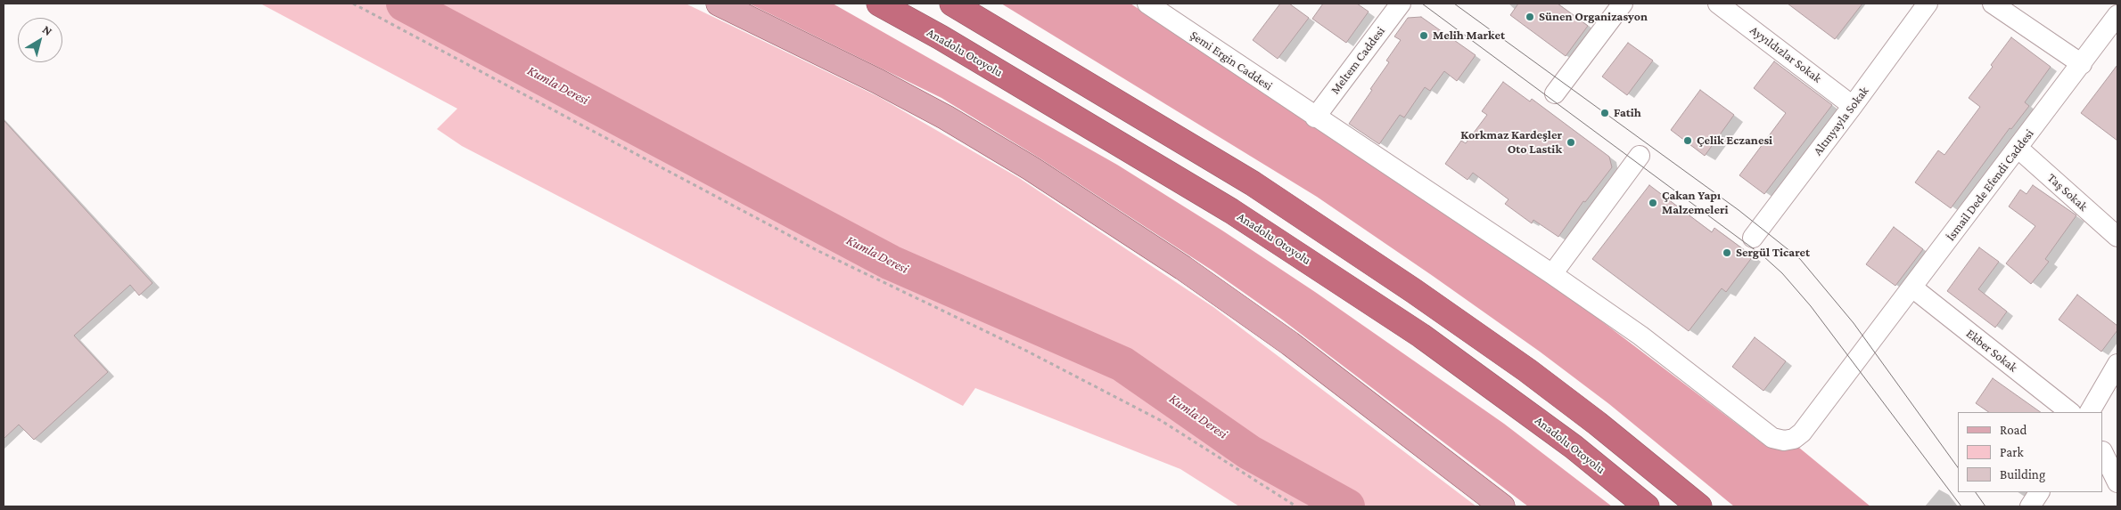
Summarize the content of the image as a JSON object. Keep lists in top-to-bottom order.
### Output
{
  "streets": {
    "highway": ["Anadolu Otoyolu"],
    "street": [
      "Ayyıldızlar Sokak",
      "Şemi Ergin Caddesi",
      "Meltem Caddesi",
      "Altınyayla Sokak",
      "İsmail Dede Efendi Caddesi",
      "Taş Sokak",
      "Ekber Sokak"
    ]
  },
  "crossings": [
    ["Ayyıldızlar Sokak", "Altınyayla Sokak"],
    ["Şemi Ergin Caddesi", "Meltem Caddesi"],
    ["Şemi Ergin Caddesi", "İsmail Dede Efendi Caddesi"],
    ["İsmail Dede Efendi Caddesi", "Taş Sokak"],
    ["İsmail Dede Efendi Caddesi", "Ekber Sokak"]
  ],
  "water": ["Kumla Deresi"],
  "places": [
    "Sünen Organizasyon",
    "Melih Market",
    "Fatih",
    "Çelik Eczanesi",
    "Korkmaz Kardeşler Oto Lastik",
    "Çakan Yapı Malzemeleri",
    "Sergül Ticaret"
  ],
  "legend": ["Road", "Park", "Building"],
  "north": "top right"
}
